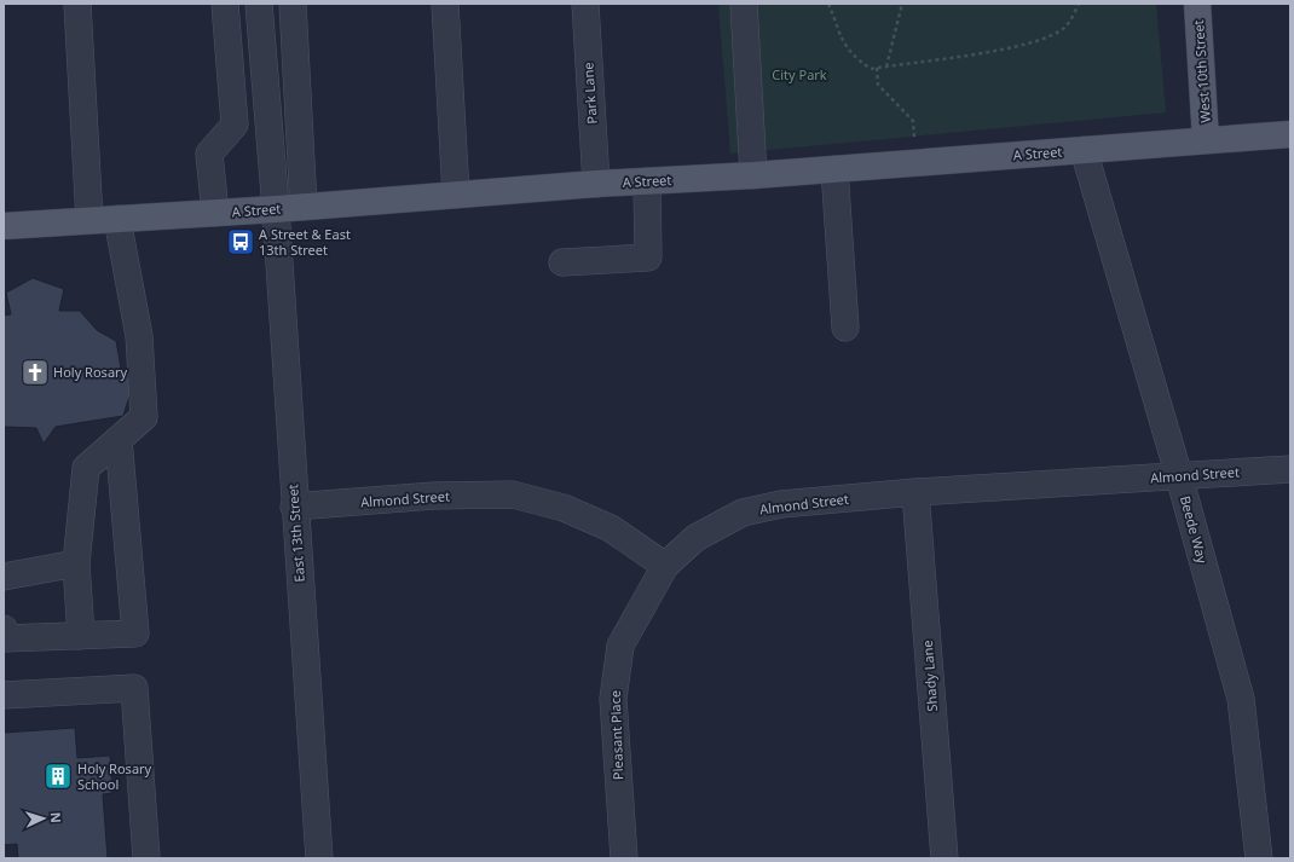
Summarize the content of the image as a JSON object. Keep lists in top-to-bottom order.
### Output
{
  "streets": {
    "main road": ["West 10th Street", "A Street"],
    "street": [
      "Park Lane",
      "Almond Street",
      "Beede Way",
      "East 13th Street",
      "Shady Lane",
      "Pleasant Place"
    ]
  },
  "crossings": [
    ["West 10th Street", "A Street"],
    ["Park Lane", "A Street"],
    ["A Street", "Beede Way"],
    ["A Street", "East 13th Street"],
    ["Almond Street", "Beede Way"],
    ["Almond Street", "East 13th Street"],
    ["Almond Street", "Shady Lane"],
    ["Almond Street", "Pleasant Place"]
  ],
  "parks": ["City Park"],
  "places": {
    "bus stop": ["A Street & East 13th Street"],
    "church": ["Holy Rosary"],
    "building": ["Holy Rosary School"]
  },
  "north": "right"
}
